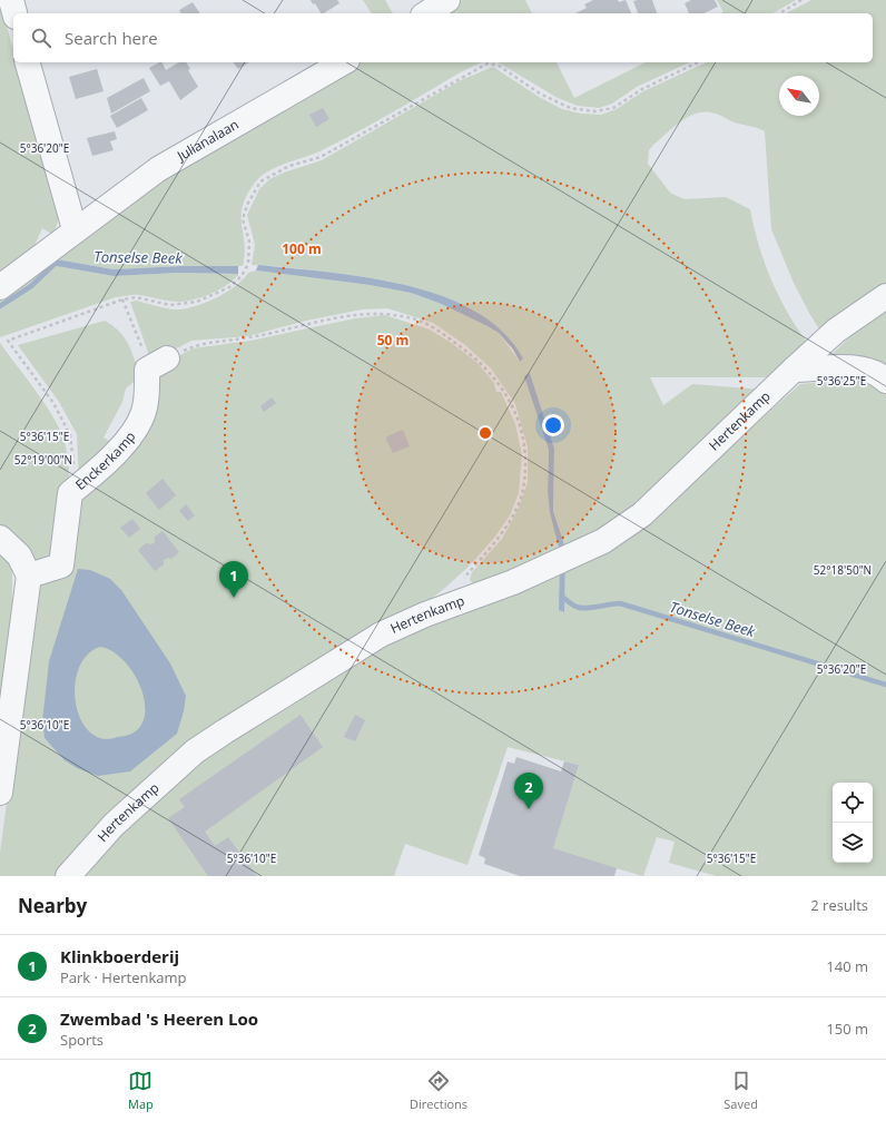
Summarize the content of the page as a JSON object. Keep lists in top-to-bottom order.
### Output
{
  "streets": {
    "street": ["Julianalaan", "Hertenkamp", "Enckerkamp"]
  },
  "water": ["Tonselse Beek"],
  "north": "top left",
  "page": {
    "search": "Search here",
    "pins": ["1", "2"],
    "heading": ["Nearby", "2 results"],
    "list": [
      {
        "mark": "1",
        "name": "Klinkboerderij",
        "note": "Park · Hertenkamp",
        "value": "140 m"
      },
      {
        "mark": "2",
        "name": "Zwembad 's Heeren Loo",
        "note": "Sports",
        "value": "150 m"
      }
    ],
    "nav": ["Map", "Directions", "Saved"]
  },
  "coordinates": [
    "5°36'20\"E",
    "5°36'25\"E",
    "5°36'15\"E",
    "52°19'00\"N",
    "52°18'50\"N",
    "5°36'10\"E"
  ],
  "rings": ["100 m", "50 m"]
}
